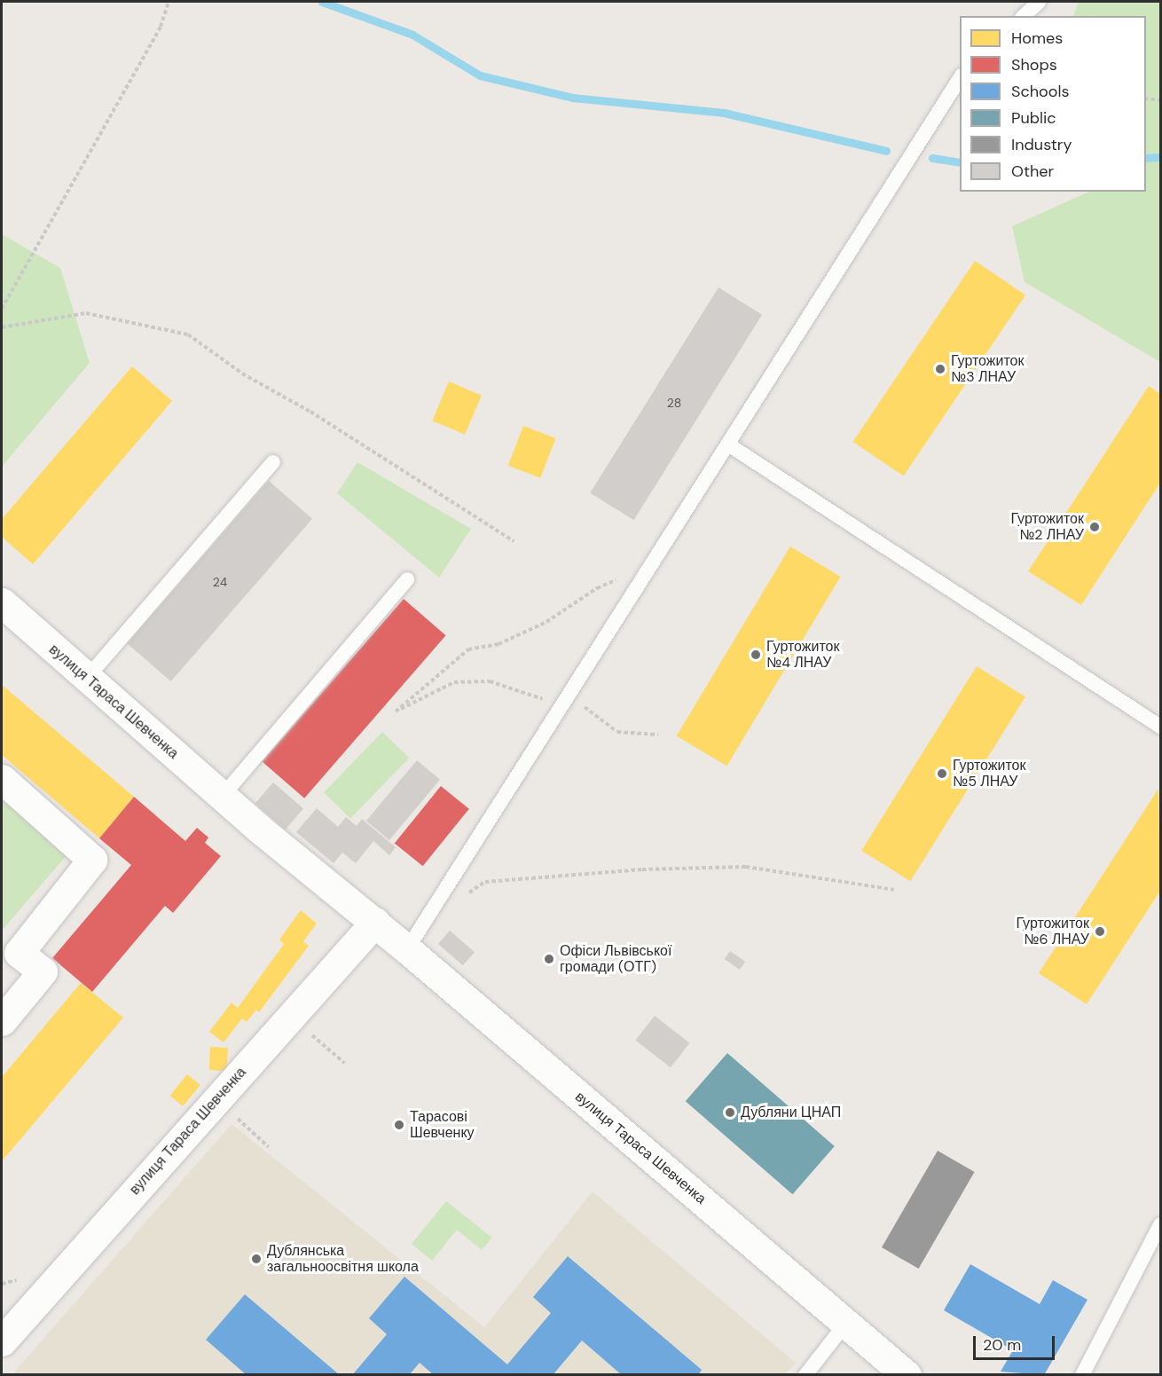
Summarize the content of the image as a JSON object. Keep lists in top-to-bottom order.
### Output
{
  "streets": {
    "street": ["вулиця Тараса Шевченка"]
  },
  "places": [
    "Гуртожиток №3 ЛНАУ",
    "Гуртожиток №2 ЛНАУ",
    "Гуртожиток №4 ЛНАУ",
    "Гуртожиток №5 ЛНАУ",
    "Гуртожиток №6 ЛНАУ",
    "Офіси Львівської громади (ОТГ)",
    "Дубляни ЦНАП",
    "Тарасові Шевченку",
    "Дублянська загальноосвітня школа"
  ],
  "house_numbers": ["28", "24"],
  "legend": [
    "Homes",
    "Shops",
    "Schools",
    "Public",
    "Industry",
    "Other"
  ],
  "scale_bar": "20 m"
}
